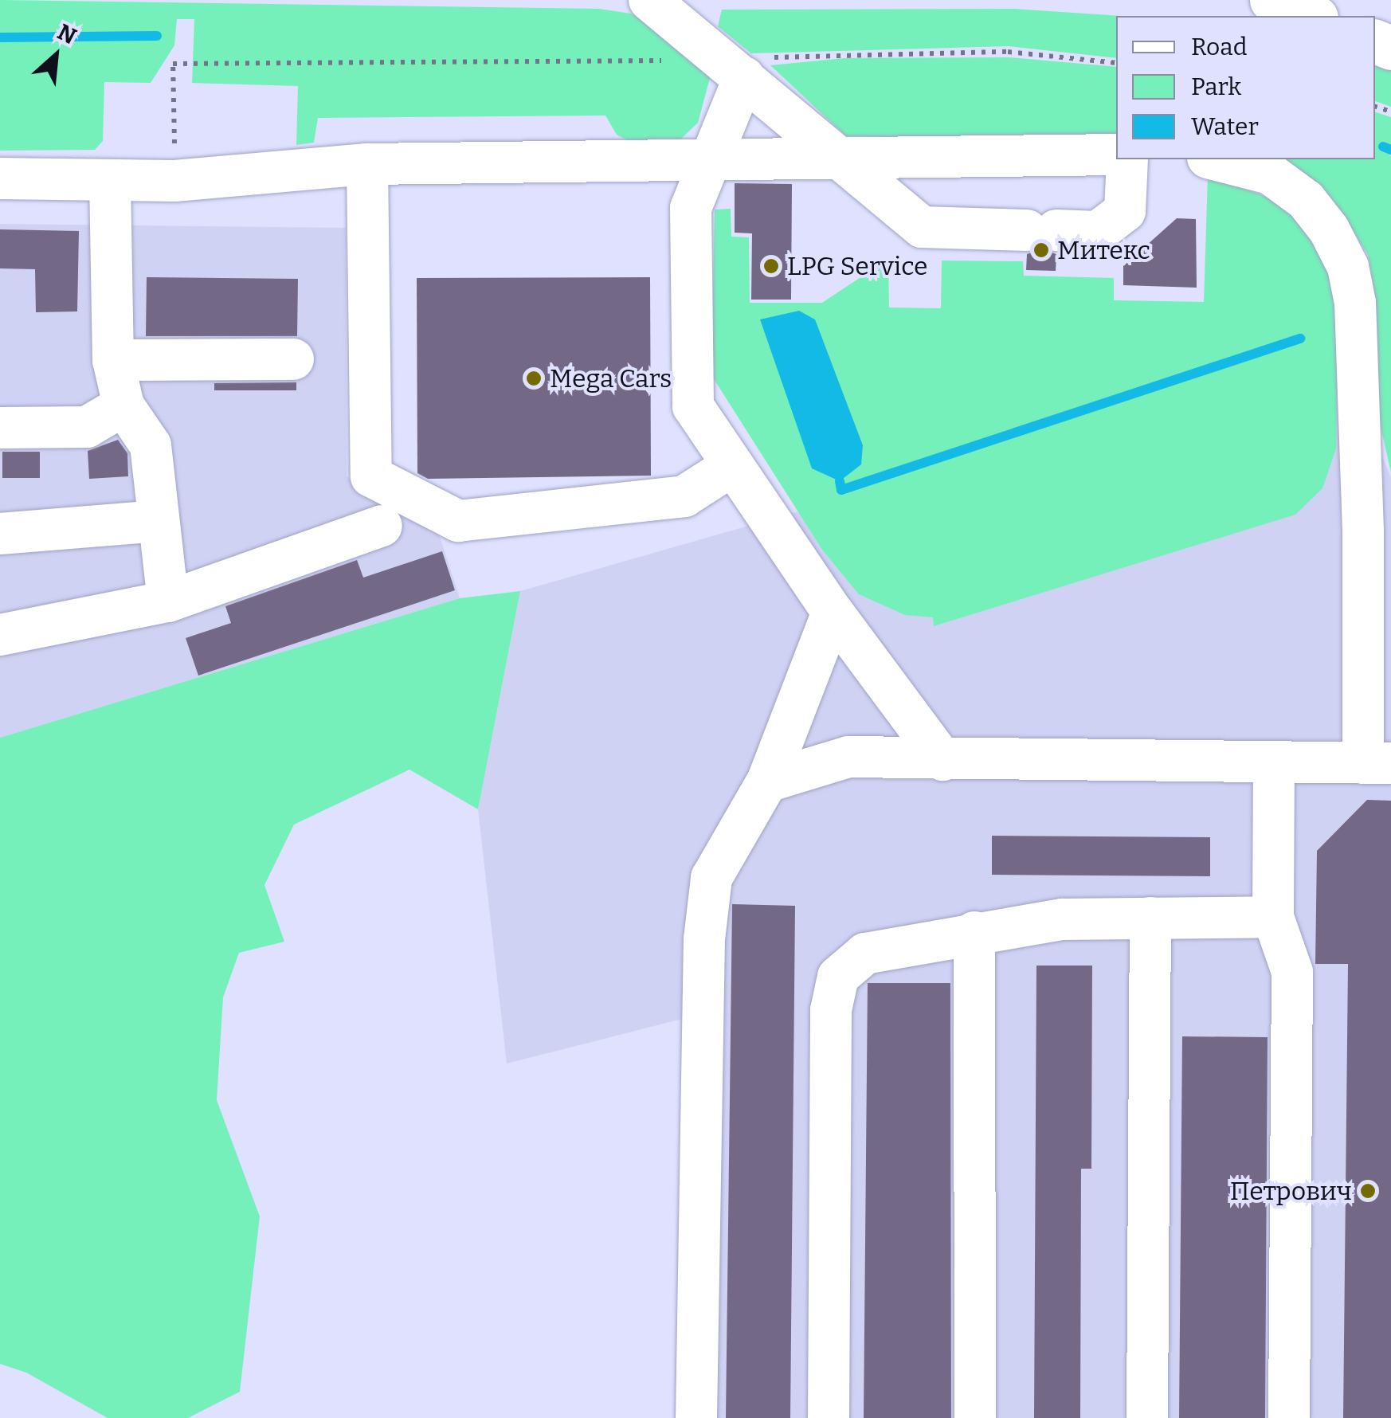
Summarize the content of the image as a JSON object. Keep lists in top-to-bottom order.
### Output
{
  "places": [
    "Митекс",
    "LPG Service",
    "Mega Cars",
    "Петрович"
  ],
  "legend": ["Road", "Park", "Water"],
  "north": "top right"
}
